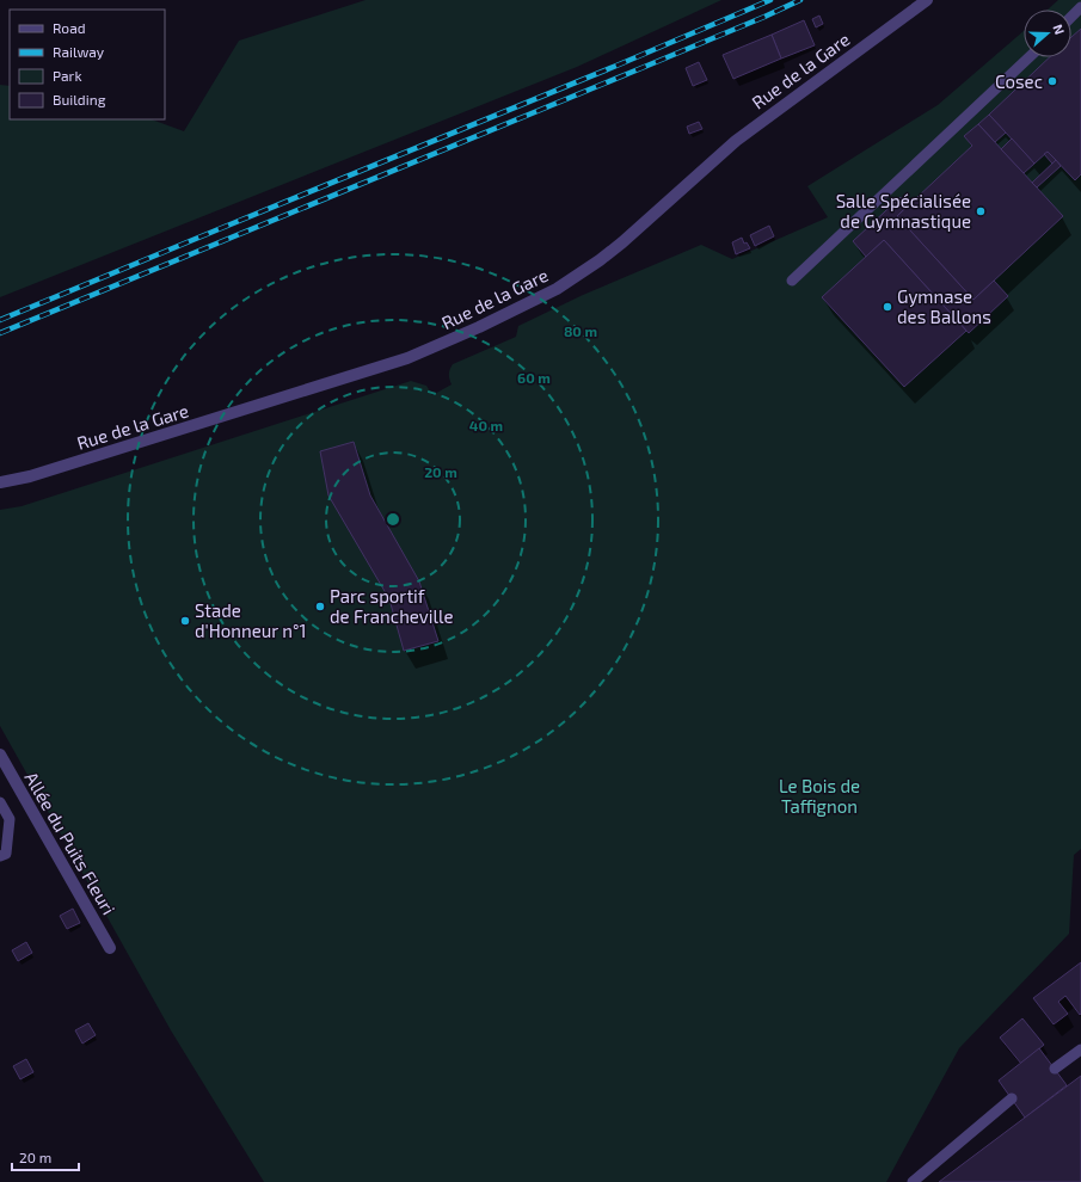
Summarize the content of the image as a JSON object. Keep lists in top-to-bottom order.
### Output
{
  "streets": {
    "street": ["Rue de la Gare", "Allée du Puits Fleuri"]
  },
  "parks": ["Le Bois de Taffignon"],
  "places": [
    "Cosec",
    "Salle Spécialisée de Gymnastique",
    "Gymnase des Ballons",
    "Parc sportif de Francheville",
    "Stade d'Honneur n°1"
  ],
  "legend": [
    "Road",
    "Railway",
    "Park",
    "Building"
  ],
  "scale_bar": "20 m",
  "north": "right",
  "rings": [
    "80 m",
    "60 m",
    "40 m",
    "20 m"
  ]
}
